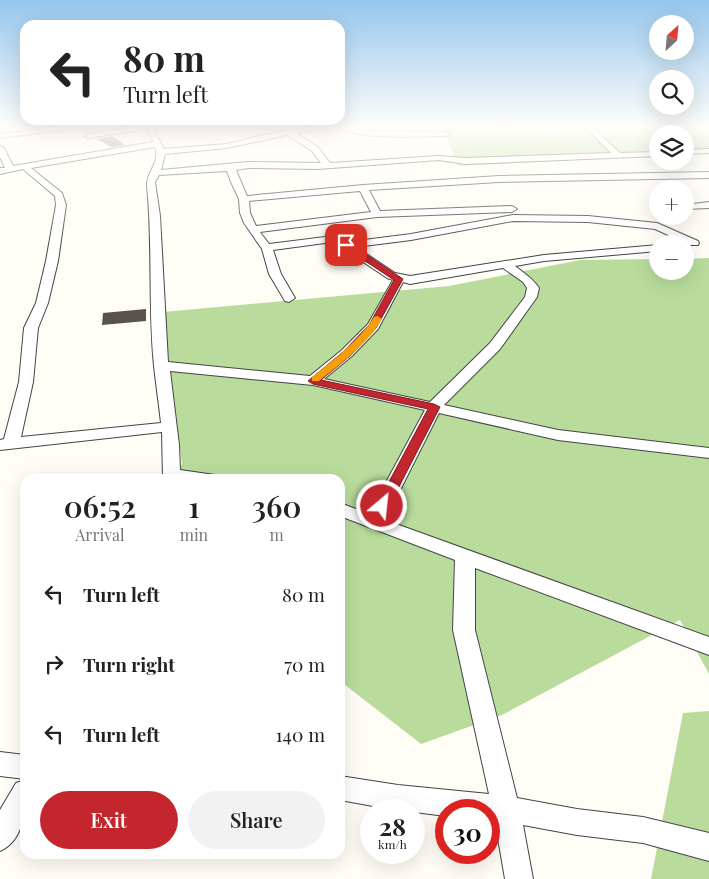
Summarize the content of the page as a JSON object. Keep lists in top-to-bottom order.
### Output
{
  "north": "top right",
  "page": {
    "map_buttons": ["+", "−"],
    "turn": ["80 m", "Turn left"],
    "eta": [
      "06:52",
      "Arrival",
      "1",
      "min",
      "360",
      "m"
    ],
    "list": [
      {
        "name": "Turn left",
        "value": "80 m"
      },
      {
        "name": "Turn right",
        "value": "70 m"
      },
      {
        "name": "Turn left",
        "value": "140 m"
      }
    ],
    "buttons": ["Exit", "Share"],
    "speed": "28 km/h",
    "limit": "30"
  }
}
